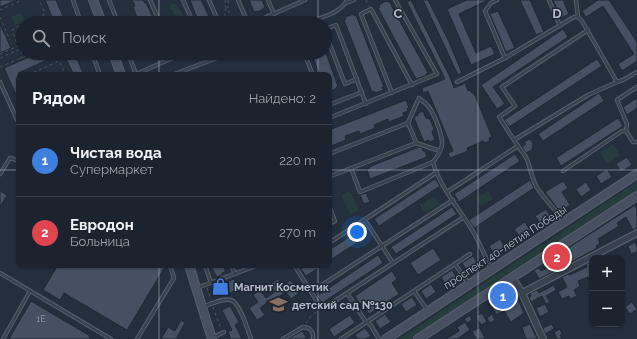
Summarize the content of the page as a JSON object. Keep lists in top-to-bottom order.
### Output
{
  "streets": {
    "main road": ["проспект 40-летия Победы"]
  },
  "places": {
    "shop": ["Магнит Косметик"],
    "school or university": ["детский сад №130"]
  },
  "house_numbers": ["1Е"],
  "page": {
    "search": "Поиск",
    "heading": ["Рядом", "Найдено: 2"],
    "list": [
      {
        "mark": "1",
        "name": "Чистая вода",
        "note": "Супермаркет",
        "value": "220 m"
      },
      {
        "mark": "2",
        "name": "Евродон",
        "note": "Больница",
        "value": "270 m"
      }
    ],
    "pins": ["2", "1"],
    "map_buttons": ["+", "−"]
  },
  "grid": {
    "columns": ["C", "D"]
  }
}
